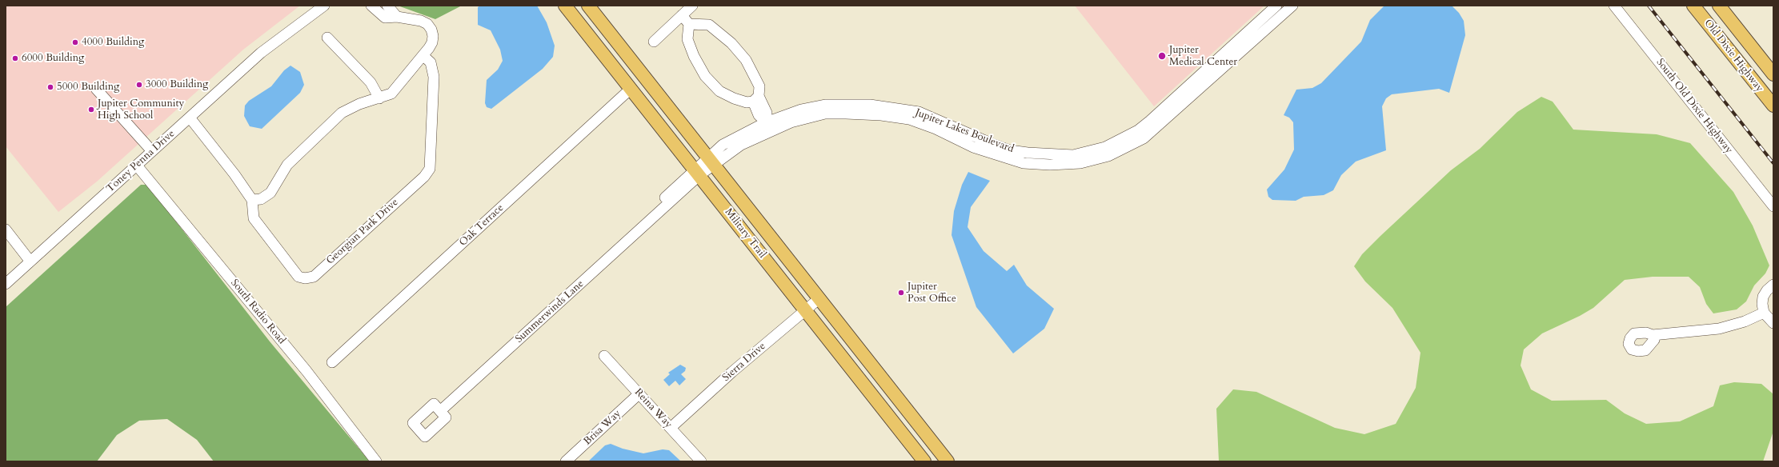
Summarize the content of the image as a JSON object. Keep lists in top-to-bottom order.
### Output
{
  "streets": {
    "main road": ["Old Dixie Highway", "Military Trail"],
    "street": [
      "South Old Dixie Highway",
      "Jupiter Lakes Boulevard",
      "Toney Penna Drive",
      "Oak Terrace",
      "Georgian Park Drive",
      "South Radio Road",
      "Summerwinds Lane",
      "Sierra Drive",
      "Reina Way",
      "Brisa Way"
    ]
  },
  "crossings": [
    ["Jupiter Lakes Boulevard", "Military Trail"],
    ["Jupiter Lakes Boulevard", "Summerwinds Lane"],
    ["Toney Penna Drive", "Georgian Park Drive"],
    ["Toney Penna Drive", "South Radio Road"],
    ["Oak Terrace", "Military Trail"],
    ["Military Trail", "Summerwinds Lane"],
    ["Military Trail", "Sierra Drive"],
    ["Sierra Drive", "Reina Way"],
    ["Reina Way", "Brisa Way"]
  ],
  "places": [
    "4000 Building",
    "Jupiter Medical Center",
    "6000 Building",
    "3000 Building",
    "5000 Building",
    "Jupiter Community High School",
    "Jupiter Post Office"
  ]
}
